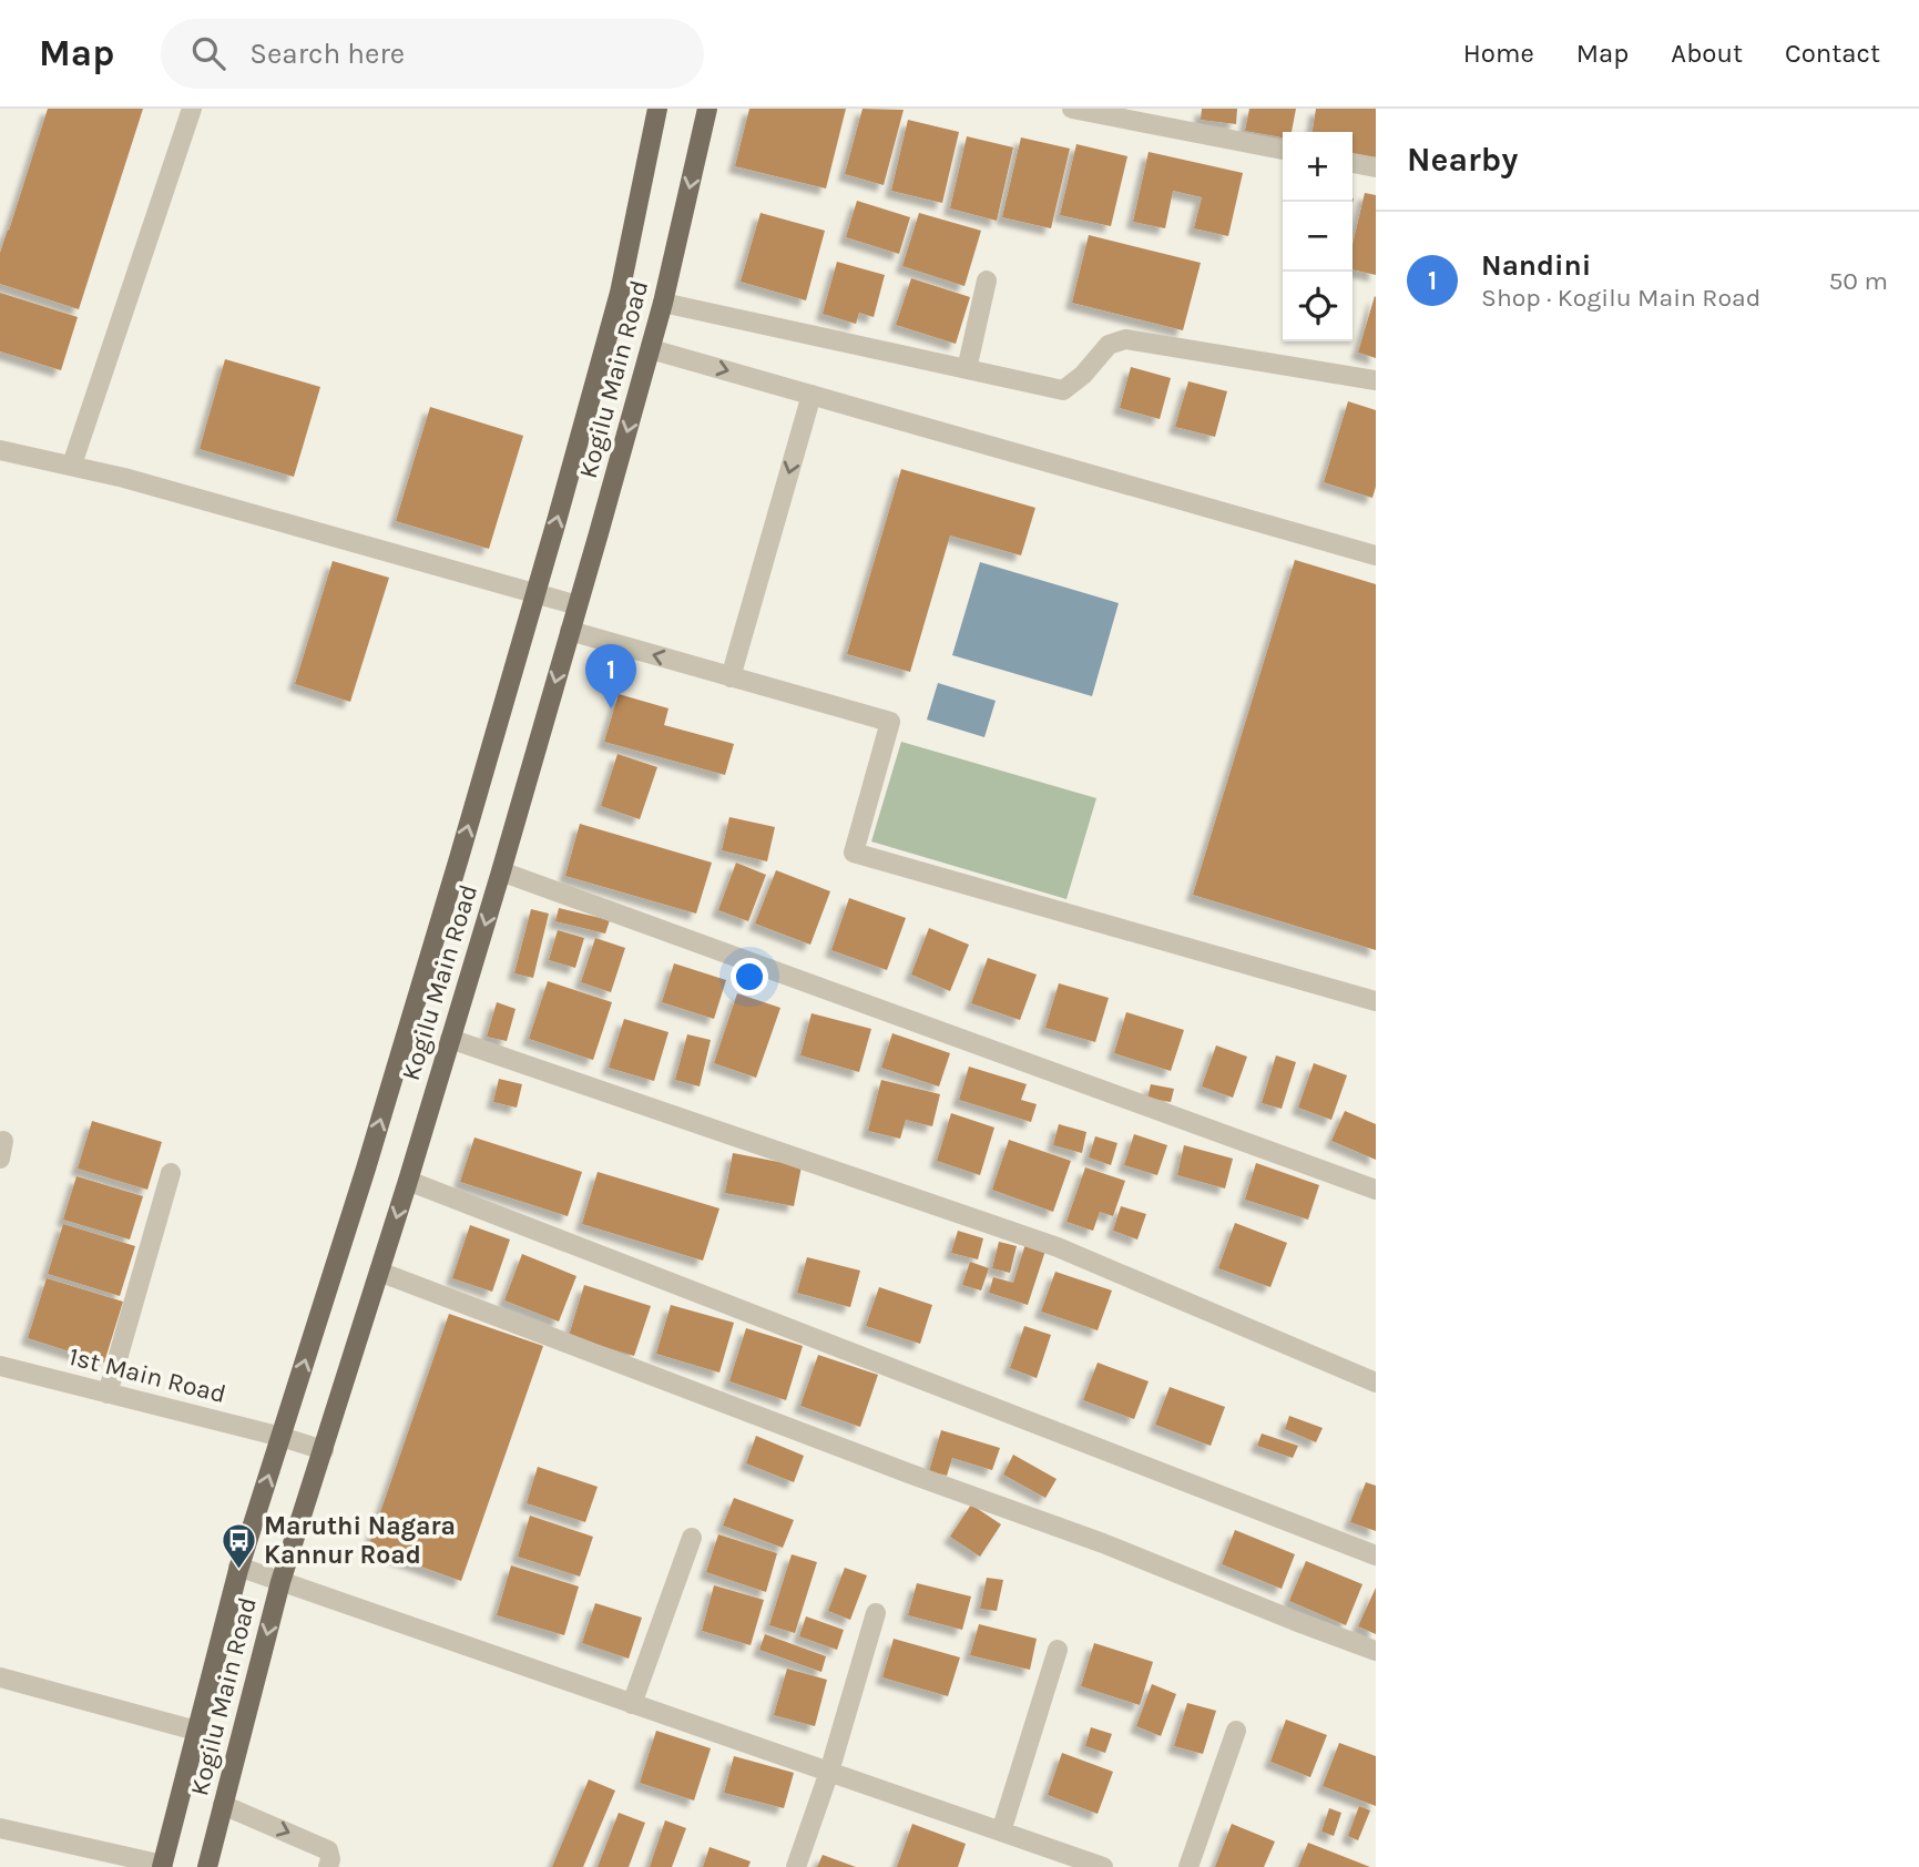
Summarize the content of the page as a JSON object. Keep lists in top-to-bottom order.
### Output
{
  "streets": {
    "main road": ["Kogilu Main Road"],
    "street": ["1st Main Road"]
  },
  "crossings": [
    ["Kogilu Main Road", "1st Main Road"]
  ],
  "places": {
    "bus stop": ["Maruthi Nagara Kannur Road"]
  },
  "page": {
    "header": "Map",
    "search": "Search here",
    "nav": [
      "Home",
      "Map",
      "About",
      "Contact"
    ],
    "heading": "Nearby",
    "map_buttons": ["+", "−"],
    "list": [
      {
        "mark": "1",
        "name": "Nandini",
        "note": "Shop · Kogilu Main Road",
        "value": "50 m"
      }
    ],
    "pins": "1"
  }
}
